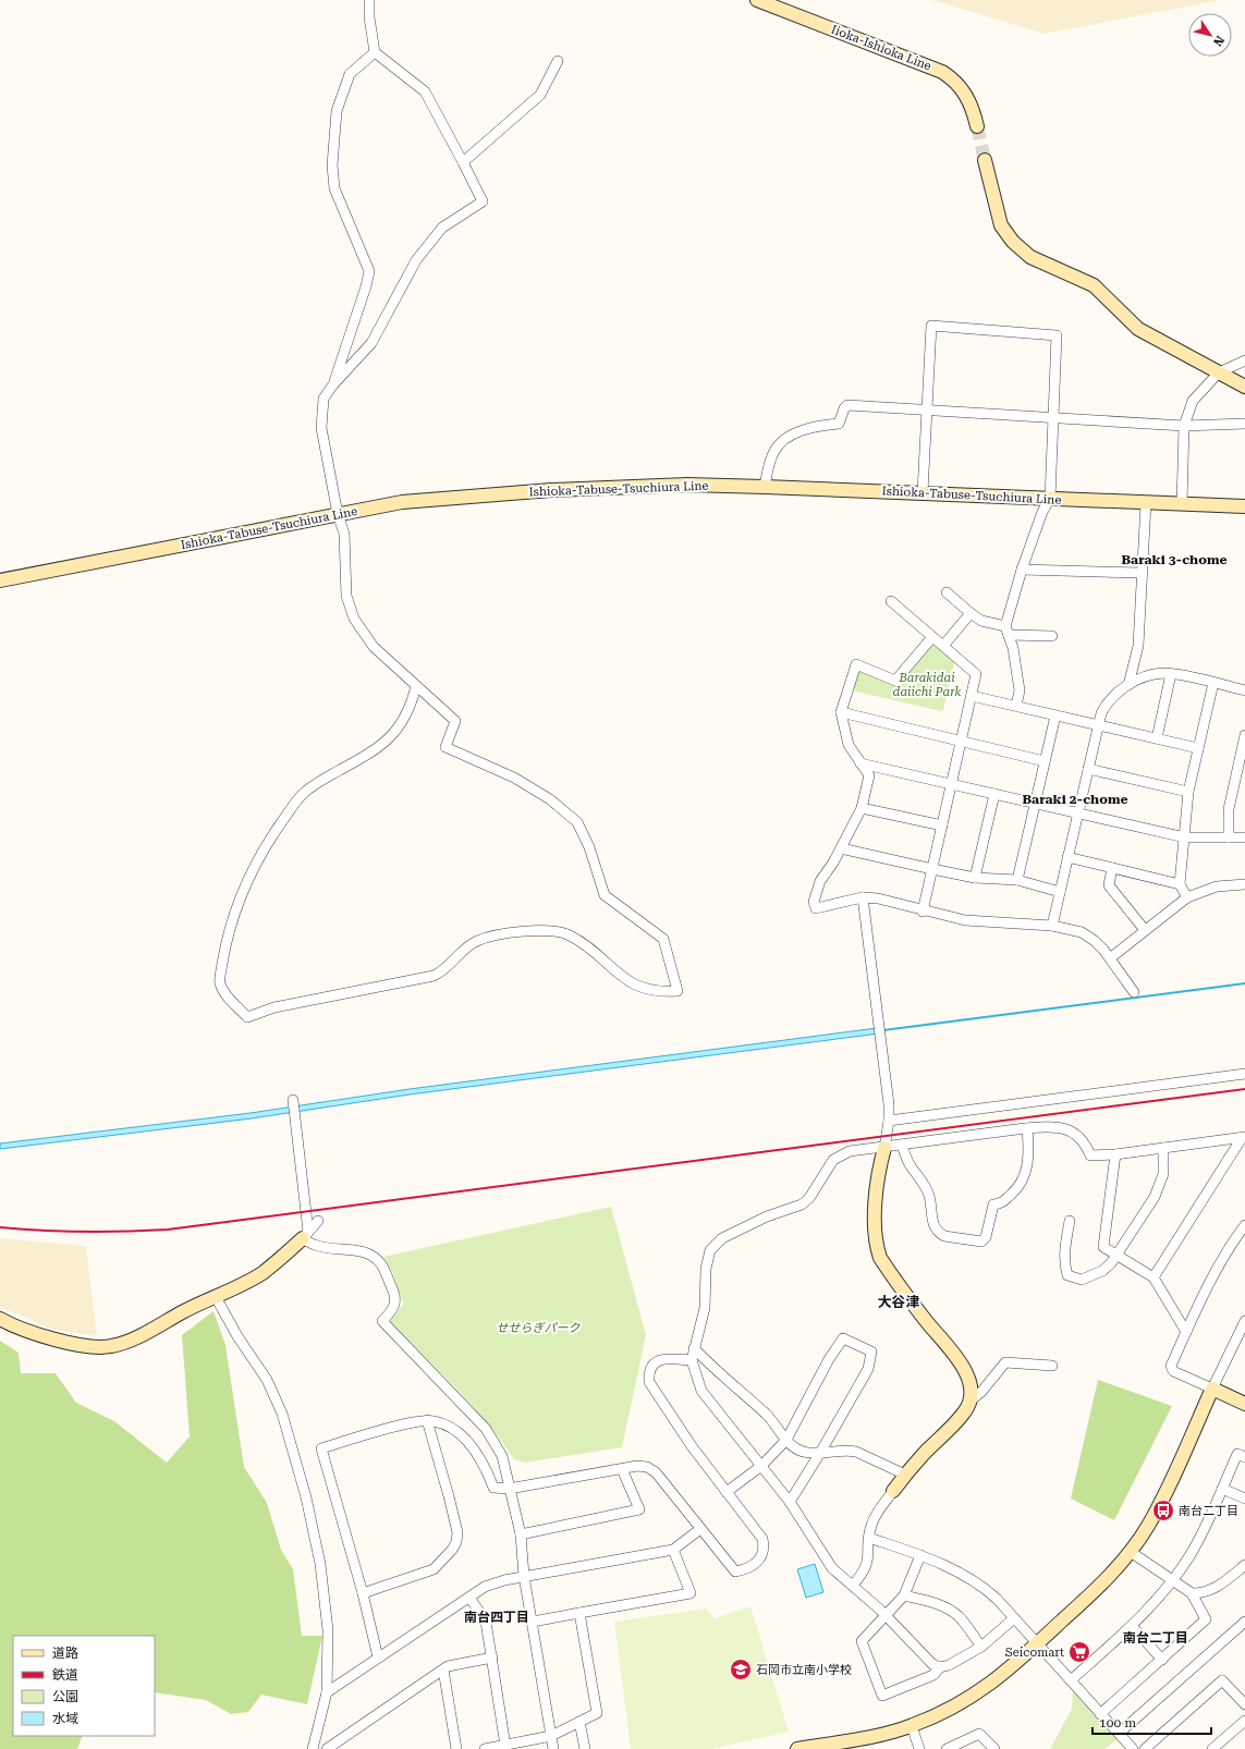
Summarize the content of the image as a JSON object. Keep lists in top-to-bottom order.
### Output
{
  "streets": {
    "main road": ["Iioka-Ishioka Line", "Ishioka-Tabuse-Tsuchiura Line"]
  },
  "districts": [
    "Baraki 3-chome",
    "Baraki 2-chome",
    "大谷津",
    "南台四丁目",
    "南台二丁目"
  ],
  "parks": ["Barakidai daiichi Park", "せせらぎパーク"],
  "places": {
    "bus stop": ["南台二丁目"],
    "supermarket": ["Seicomart"],
    "school or university": ["石岡市立南小学校"]
  },
  "legend": [
    "道路",
    "鉄道",
    "公園",
    "水域"
  ],
  "scale_bar": "100 m",
  "north": "bottom right"
}
